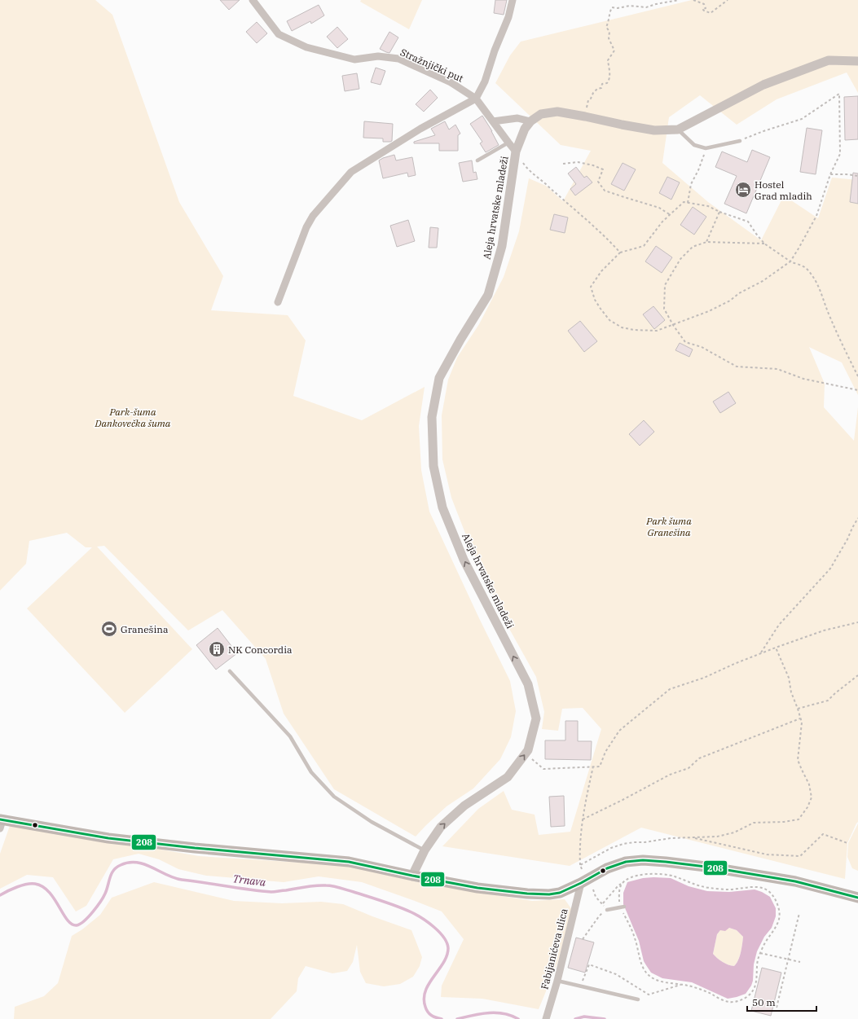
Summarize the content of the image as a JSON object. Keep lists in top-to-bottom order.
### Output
{
  "streets": {
    "street": ["Stražnjički put", "Aleja hrvatske mladeži", "Fabijanićeva ulica"]
  },
  "crossings": [
    ["Stražnjički put", "Aleja hrvatske mladeži"]
  ],
  "one_way": ["Aleja hrvatske mladeži"],
  "water": ["Trnava"],
  "parks": ["Park-šuma Dankovečka šuma", "Park šuma Granešina"],
  "places": {
    "hotel": ["Hostel Grad mladih"],
    "sports": ["Granešina"],
    "building": ["NK Concordia"]
  },
  "lines": ["transit line 208"],
  "scale_bar": "50 m"
}
